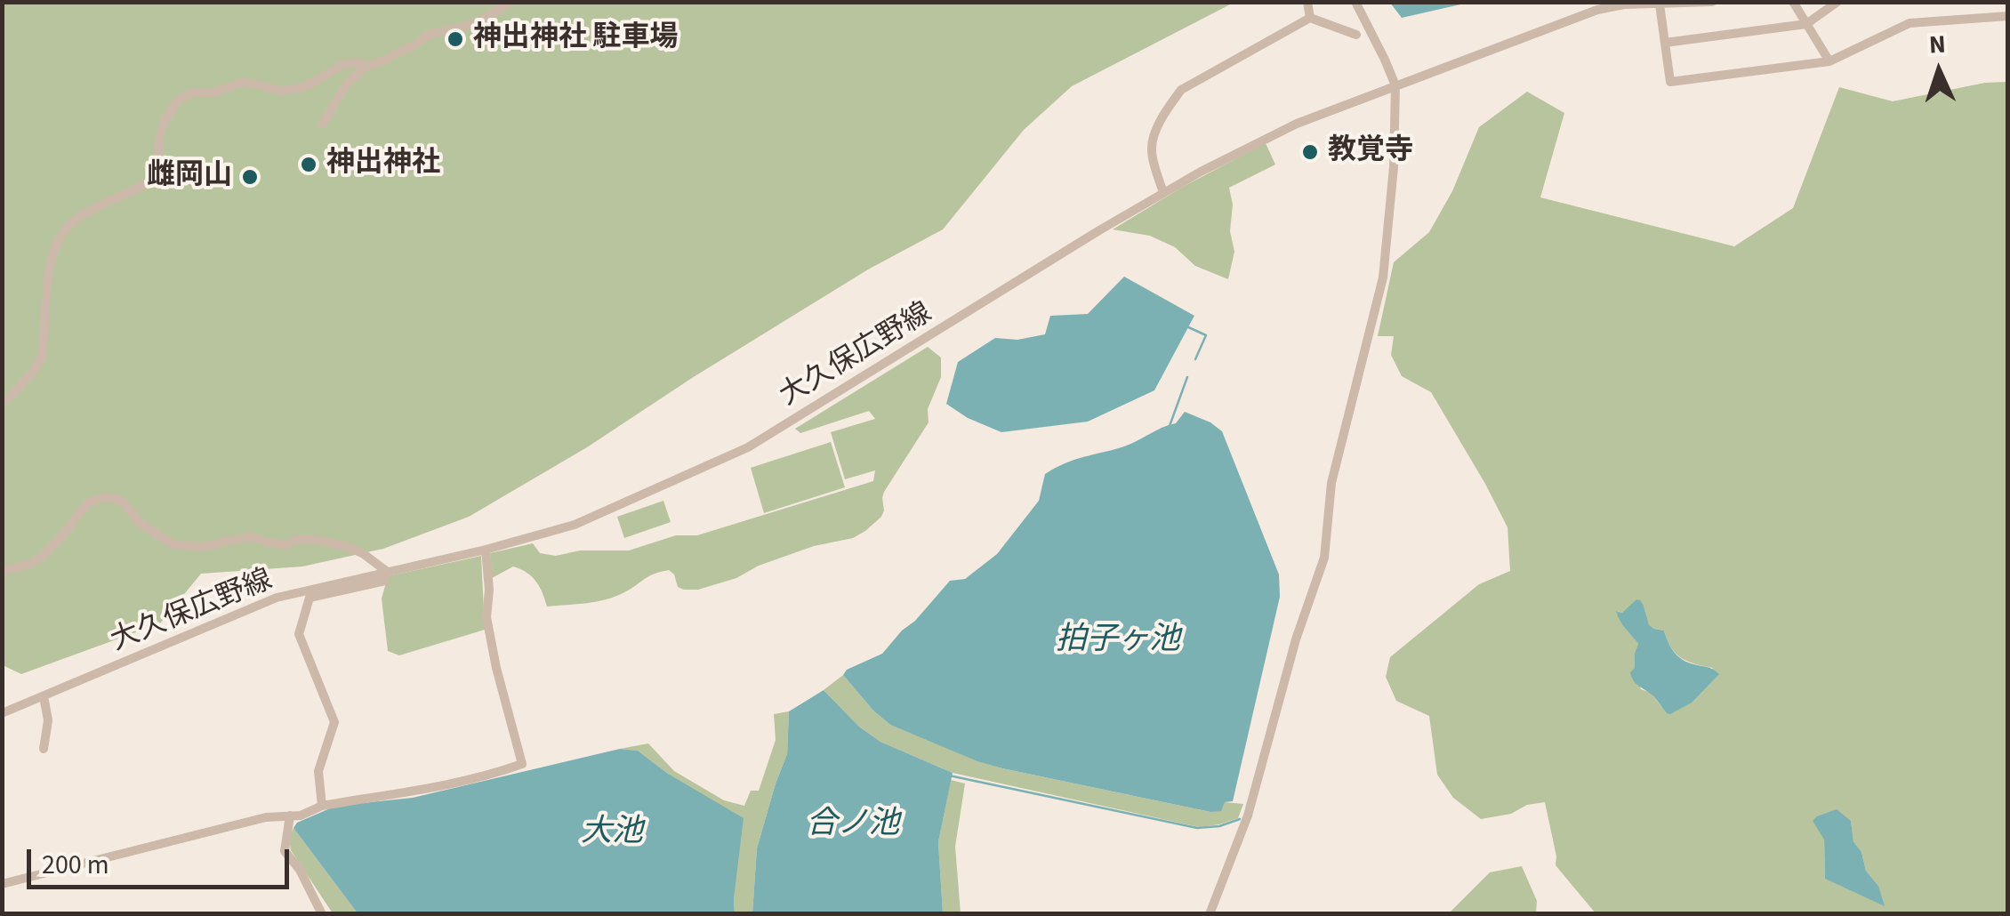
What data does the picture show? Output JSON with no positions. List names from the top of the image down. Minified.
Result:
{"streets":{"street":["大久保広野線"]},"water":["拍子ヶ池","合ノ池","大池"],"places":["神出神社 駐車場","教覚寺","神出神社","雌岡山"],"scale_bar":"200 m","north":"top"}
